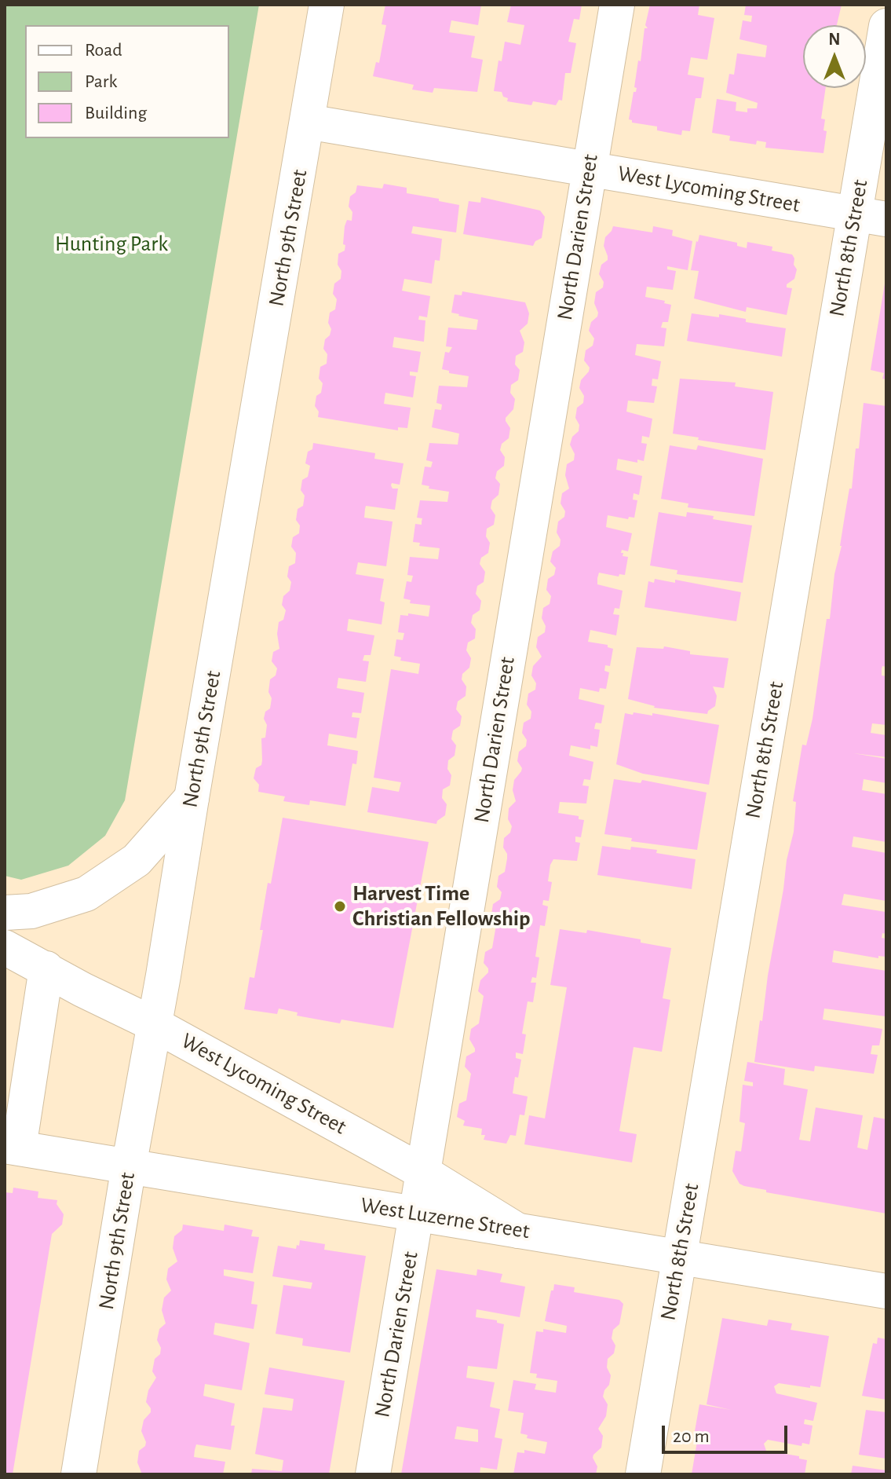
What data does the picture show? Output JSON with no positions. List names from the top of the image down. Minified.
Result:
{"streets":{"street":["West Lycoming Street","North Darien Street","North 9th Street","North 8th Street","West Luzerne Street"]},"crossings":[["West Lycoming Street","North Darien Street"],["West Lycoming Street","North 9th Street"],["West Lycoming Street","North 8th Street"],["West Lycoming Street","West Luzerne Street"],["North Darien Street","West Luzerne Street"],["North 9th Street","West Luzerne Street"],["North 8th Street","West Luzerne Street"]],"parks":["Hunting Park"],"places":["Harvest Time Christian Fellowship"],"legend":["Road","Park","Building"],"scale_bar":"20 m","north":"top"}
